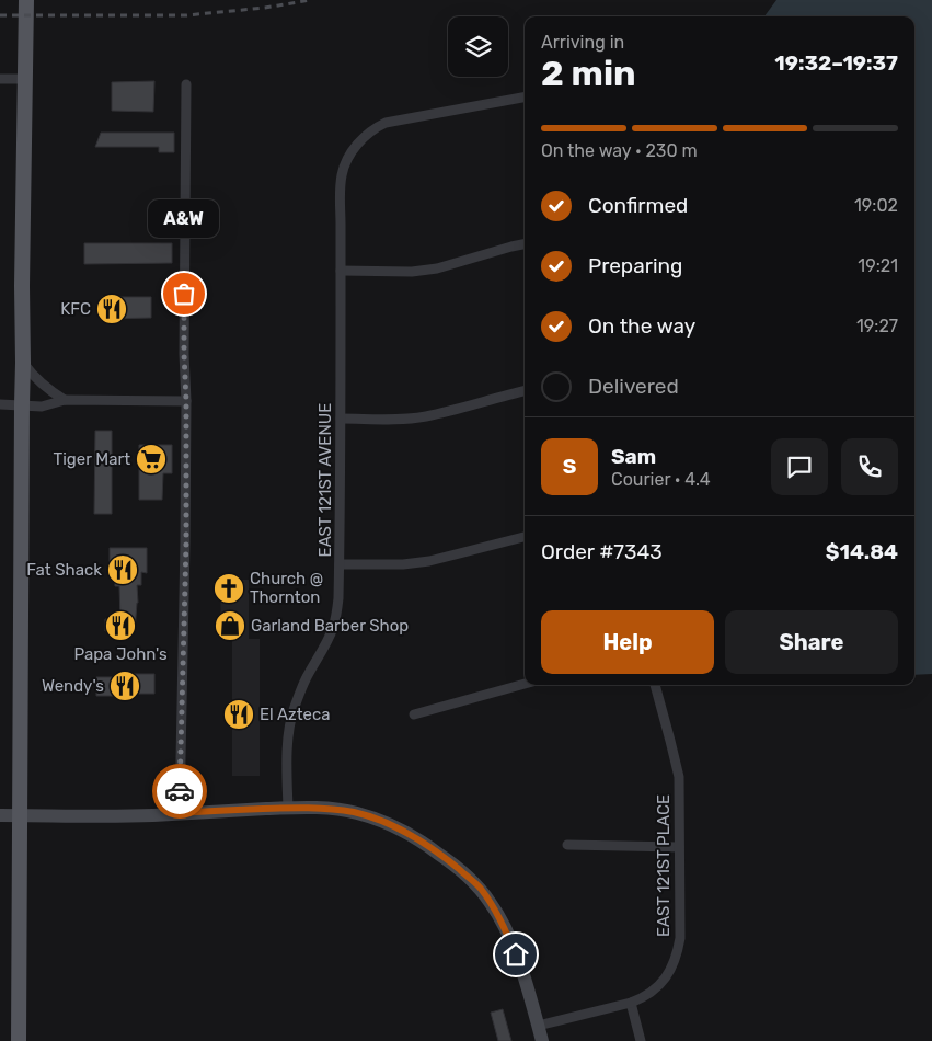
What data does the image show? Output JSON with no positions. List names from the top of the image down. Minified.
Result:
{"streets":{"street":["EAST 121ST AVENUE","EAST 121ST PLACE"]},"places":{"other":["A&W"],"restaurant":["KFC","Fat Shack","Papa John's","Wendy's","El Azteca"],"supermarket":["Tiger Mart"],"church":["Church @ Thornton"],"shop":["Garland Barber Shop"]},"page":{"heading":["2 min","Arriving in","19:32–19:37"],"panel":["Sam","Courier · 4.4","Order #7343","$14.84"],"bar":"On the way · 230 m","list":[["Confirmed","19:02"],["Preparing","19:21"],["On the way","19:27"],"Delivered"],"bubble":"A&W","round":"S","buttons":["Help","Share"]}}
